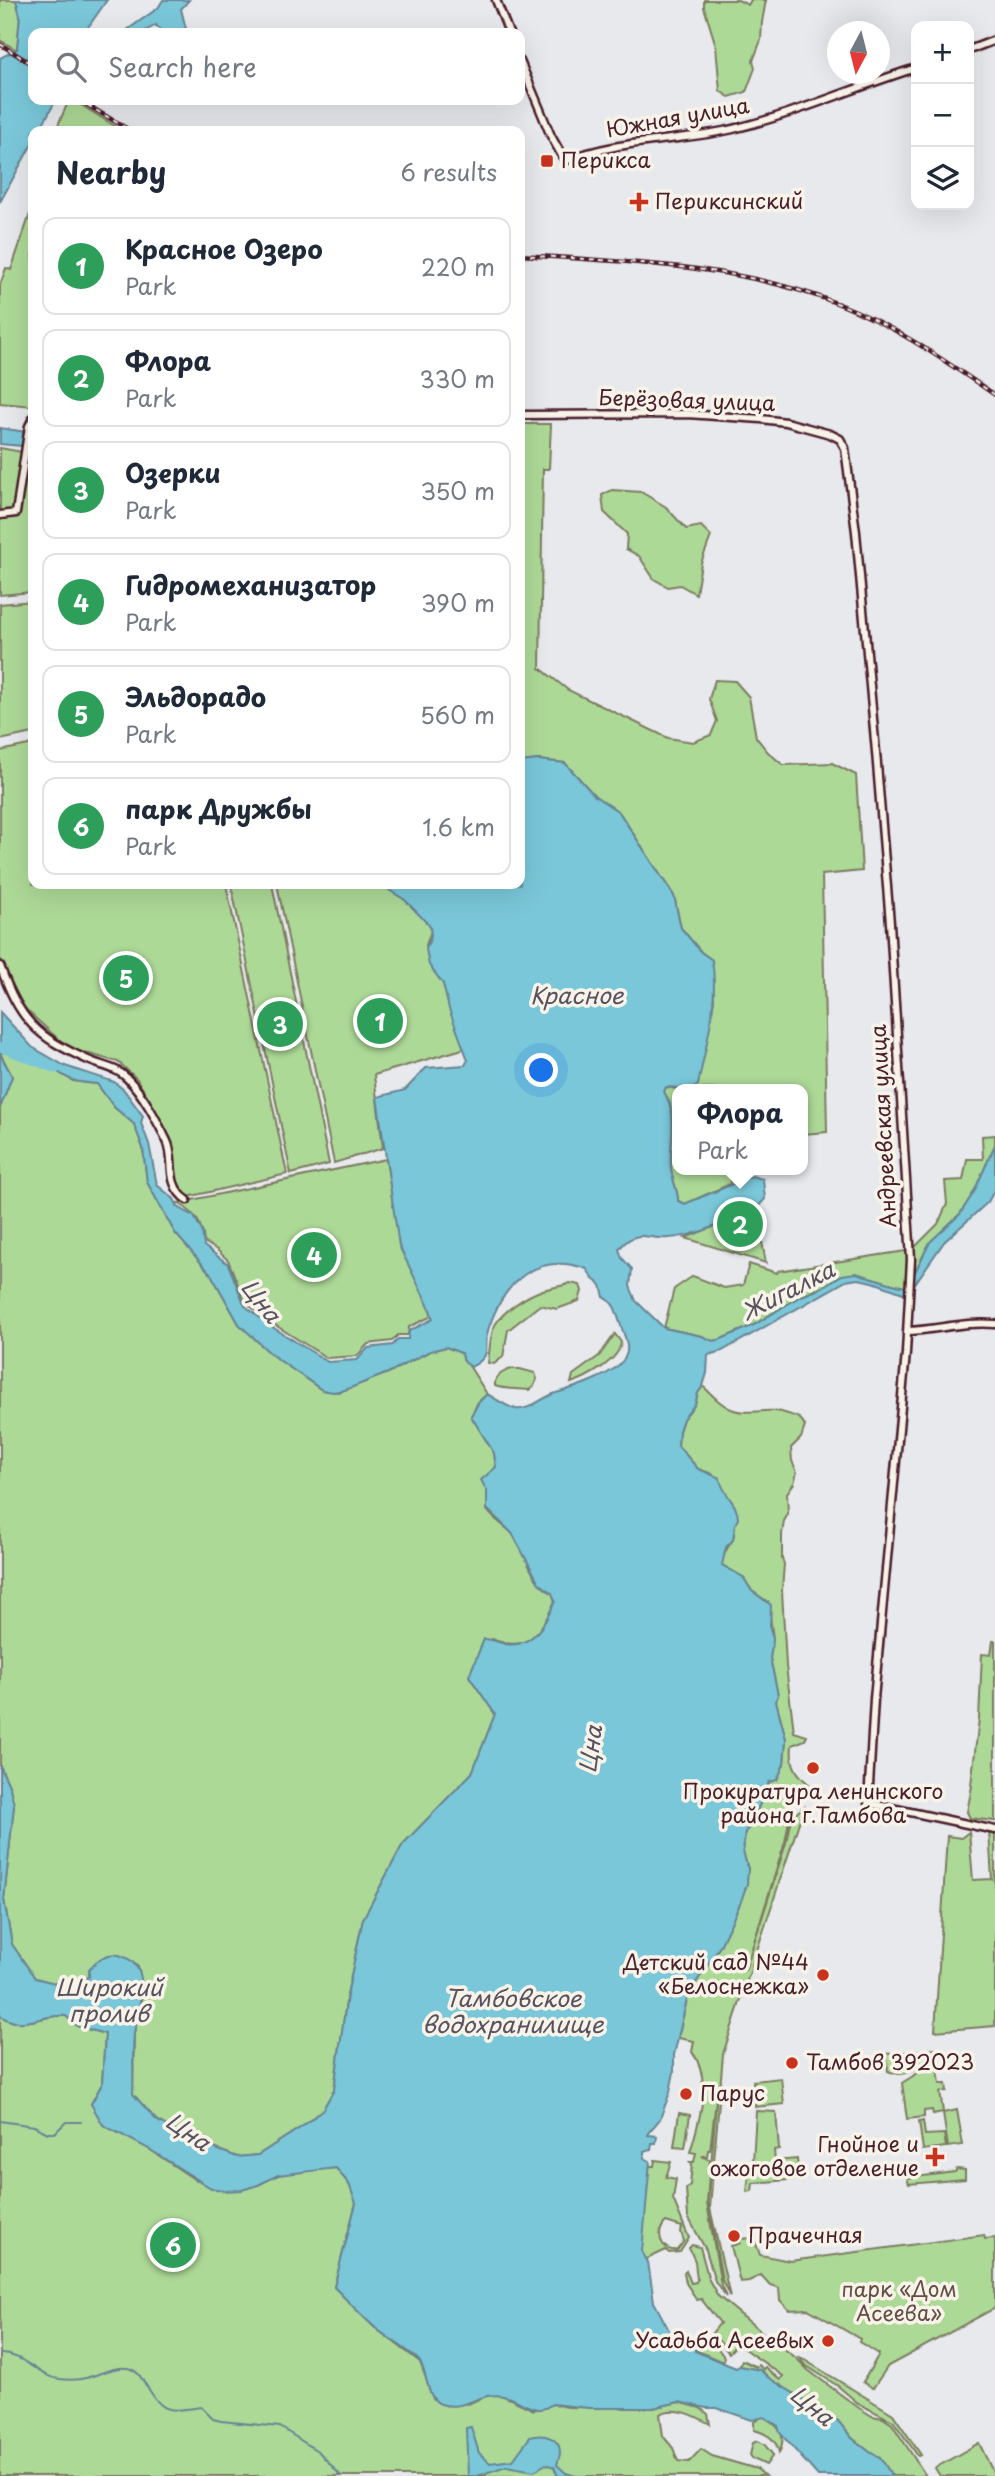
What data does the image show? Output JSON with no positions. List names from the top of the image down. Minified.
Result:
{"streets":{"street":["Южная улица","Берёзовая улица","Андреевская улица"]},"crossings":[["Берёзовая улица","Андреевская улица"]],"water":["Красное","Жигалка","Цна","Широкий пролив","Тамбовское водохранилище"],"parks":["парк «Дом Асеева»"],"places":{"transit":["Перикса"],"health":["Периксинский","Гнойное и ожоговое отделение"],"other":["Прокуратура ленинского района г.Тамбова","Детский сад №44 «Белоснежка»","Тамбов 392023","Парус","Прачечная","Усадьба Асеевых"]},"north":"bottom","page":{"map_buttons":["+","−"],"search":"Search here","heading":["Nearby","6 results"],"list":[{"mark":"1","name":"Красное Озеро","note":"Park","value":"220 m"},{"mark":"2","name":"Флора","note":"Park","value":"330 m"},{"mark":"3","name":"Озерки","note":"Park","value":"350 m"},{"mark":"4","name":"Гидромеханизатор","note":"Park","value":"390 m"},{"mark":"5","name":"Эльдорадо","note":"Park","value":"560 m"},{"mark":"6","name":"парк Дружбы","note":"Park","value":"1.6 km"}],"pins":["5","1","3","2","4","6"],"popup":["Флора","Park"]}}
